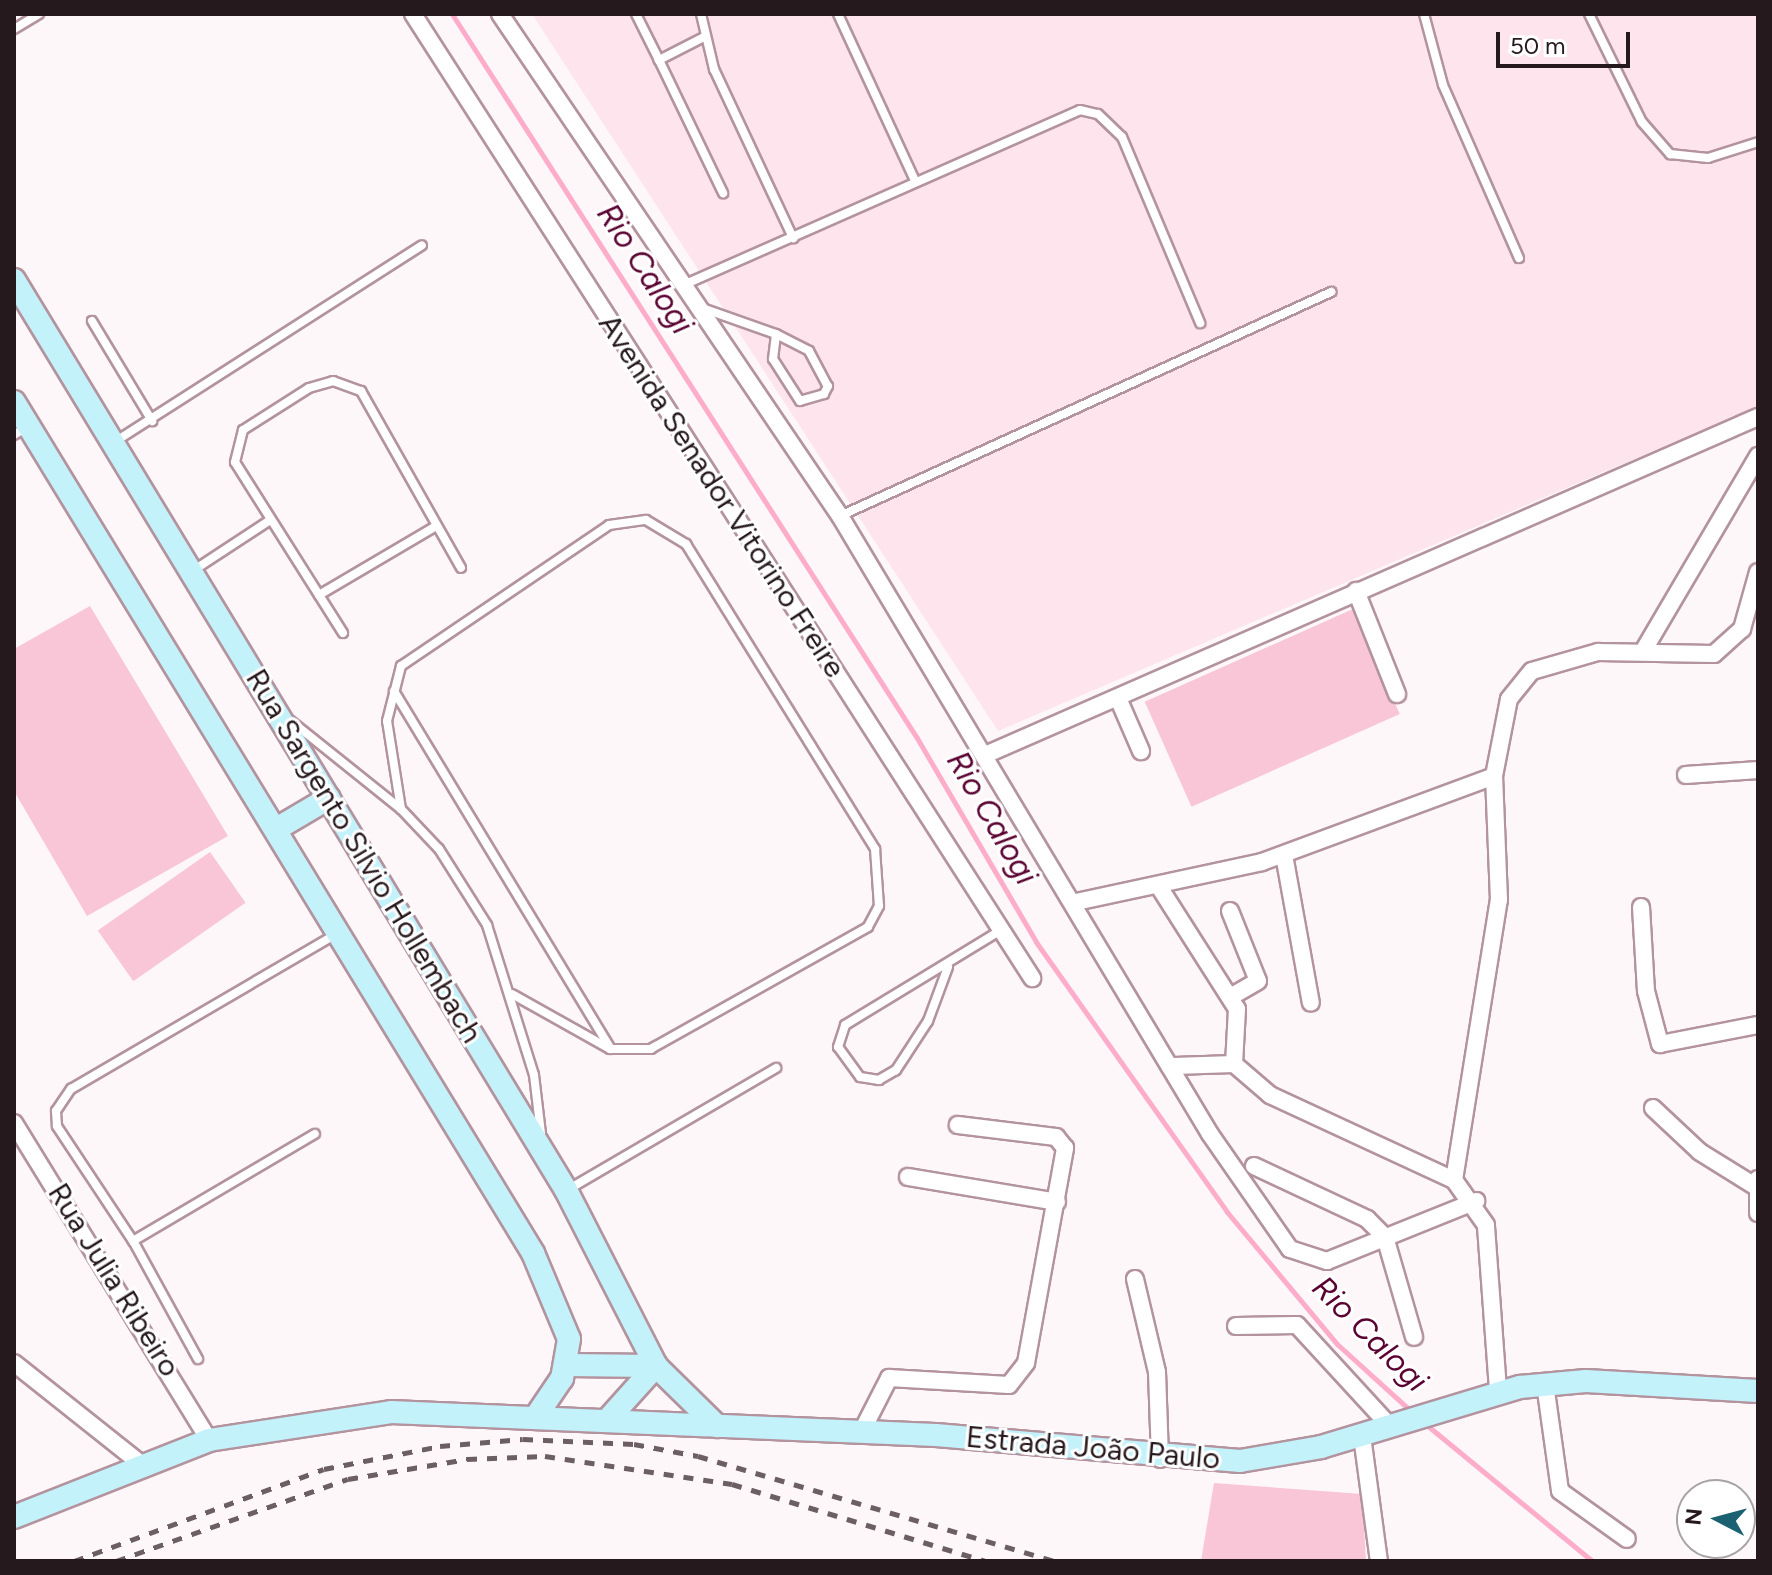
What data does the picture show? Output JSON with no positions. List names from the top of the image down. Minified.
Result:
{"streets":{"main road":["Rua Sargento Silvio Hollembach","Estrada João Paulo"],"street":["Avenida Senador Vitorino Freire","Rua Julia Ribeiro"]},"crossings":[["Rua Sargento Silvio Hollembach","Estrada João Paulo"],["Rua Julia Ribeiro","Estrada João Paulo"]],"water":["Rio Calogi"],"scale_bar":"50 m","north":"left"}
